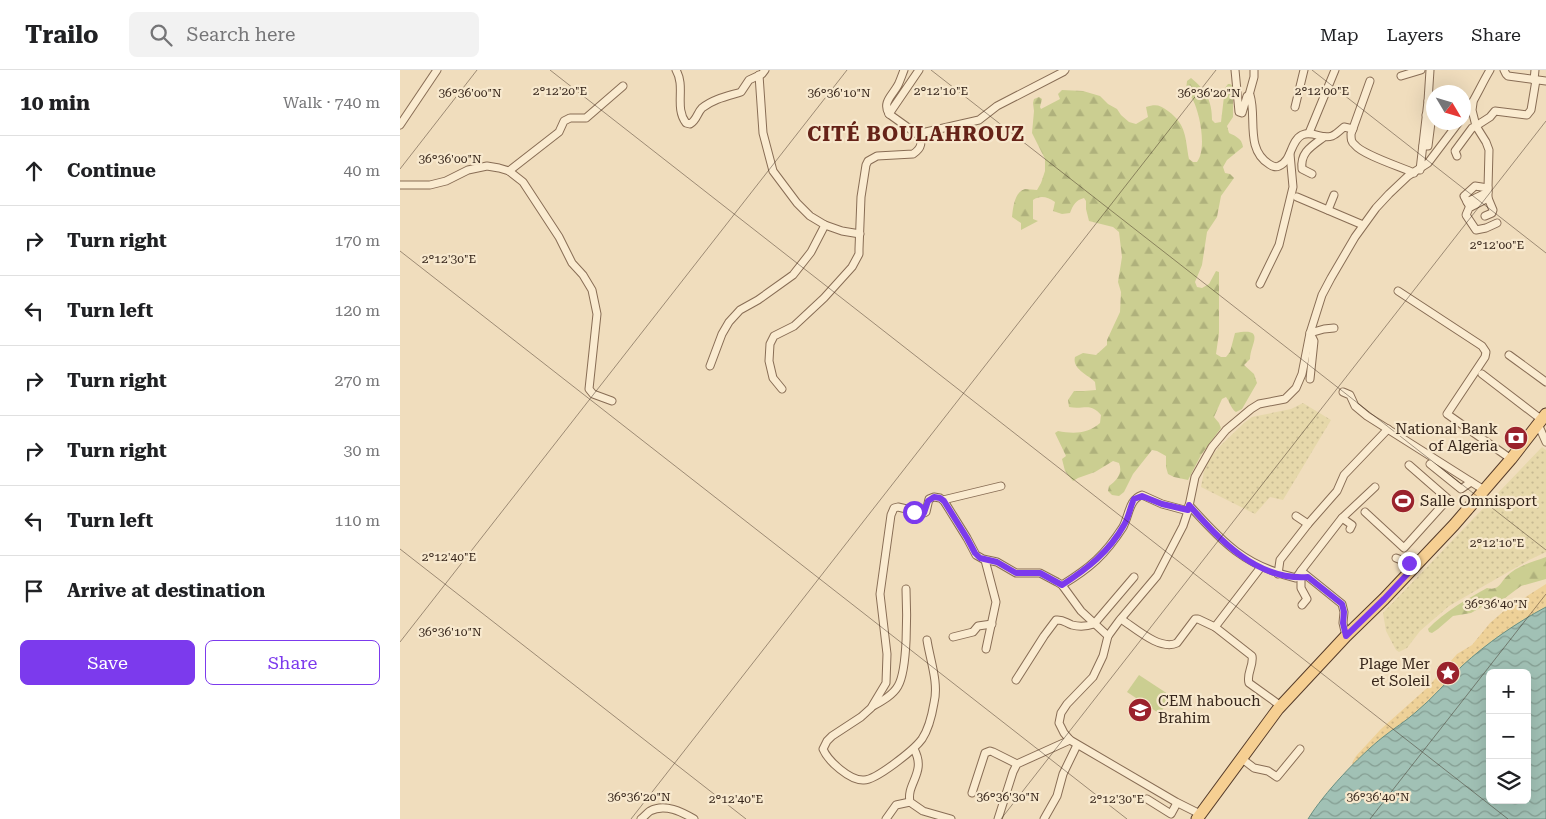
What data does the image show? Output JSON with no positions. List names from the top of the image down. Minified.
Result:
{"districts":["CITÉ BOULAHROUZ"],"places":{"bank":["National Bank of Algeria"],"sports":["Salle Omnisport"],"place":["Plage Mer et Soleil"],"school or university":["CEM habouch Brahim"]},"north":"bottom right","page":{"header":"Trailo","search":"Search here","nav":["Map","Layers","Share"],"heading":["10 min","Walk · 740 m"],"list":[["Continue","40 m"],["Turn right","170 m"],["Turn left","120 m"],["Turn right","270 m"],["Turn right","30 m"],["Turn left","110 m"],"Arrive at destination"],"buttons":["Save","Share"],"map_buttons":["+","−"]},"coordinates":["2°12'20\"E","2°12'10\"E","2°12'00\"E","36°36'00\"N","36°36'10\"N","36°36'20\"N","2°12'30\"E","2°12'40\"E","36°36'40\"N","36°36'30\"N"]}
